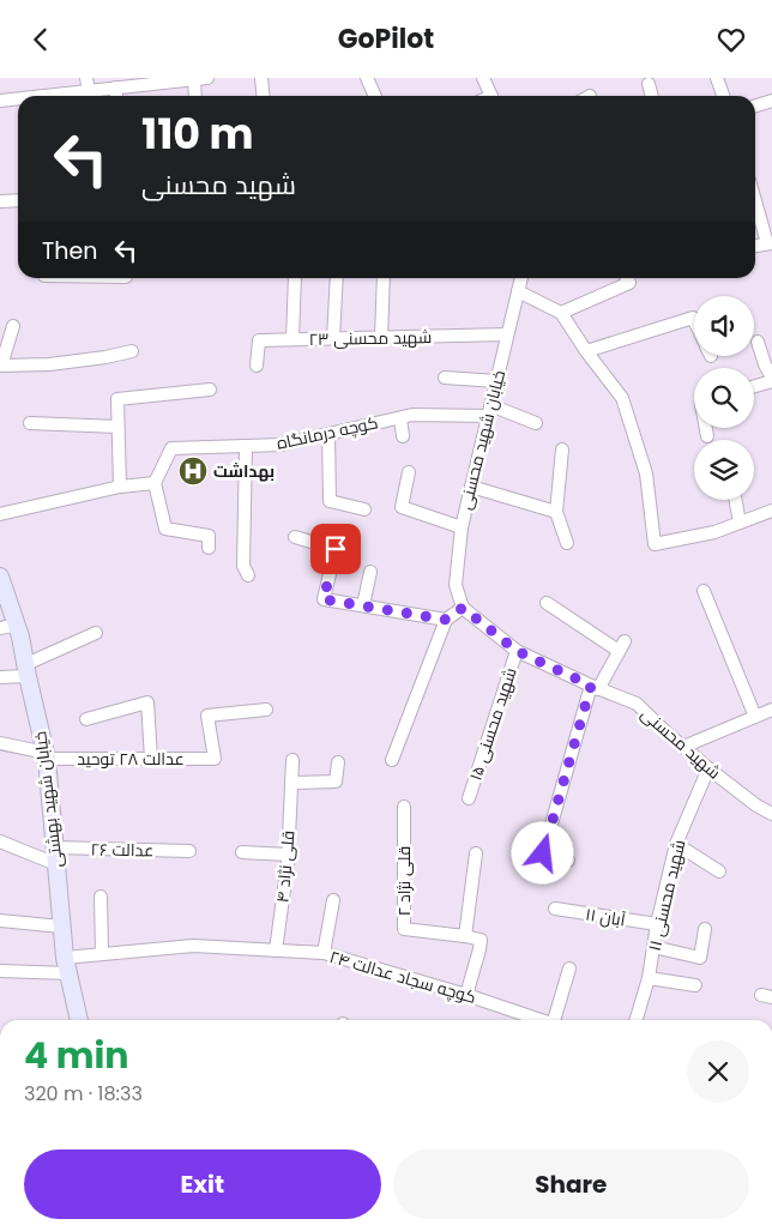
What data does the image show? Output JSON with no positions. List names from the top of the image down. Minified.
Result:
{"streets":{"main road":["خیابان شهید بهشتی"],"street":["شهید محسنی ۲۳","کوچه درمانگاه","خیابان شهید محسنی","شهید محسنی ۱۵","شهید محسنی","عدالت ۲۸ توحید","عدالت ۲۶","قلی نژاد ۴","قلی نژاد ۲","شهید محسنی ۱۱","آبان ۱۱","کوچه سجاد عدالت ۲۴"]},"crossings":[["شهید محسنی ۲۳","خیابان شهید محسنی"],["کوچه درمانگاه","خیابان شهید محسنی"],["خیابان شهید محسنی","شهید محسنی"],["شهید محسنی ۱۵","شهید محسنی"],["شهید محسنی","شهید محسنی ۱۱"],["عدالت ۲۸ توحید","خیابان شهید بهشتی"],["خیابان شهید بهشتی","عدالت ۲۶"],["خیابان شهید بهشتی","کوچه سجاد عدالت ۲۴"],["قلی نژاد ۴","کوچه سجاد عدالت ۲۴"],["شهید محسنی ۱۱","آبان ۱۱"]],"places":{"hospital":["بهداشت"]},"page":{"header":"GoPilot","turn":["110 m","شهید محسنی"],"then":"Then","heading":["4 min","320 m · 18:33"],"buttons":["Exit","Share"]}}
